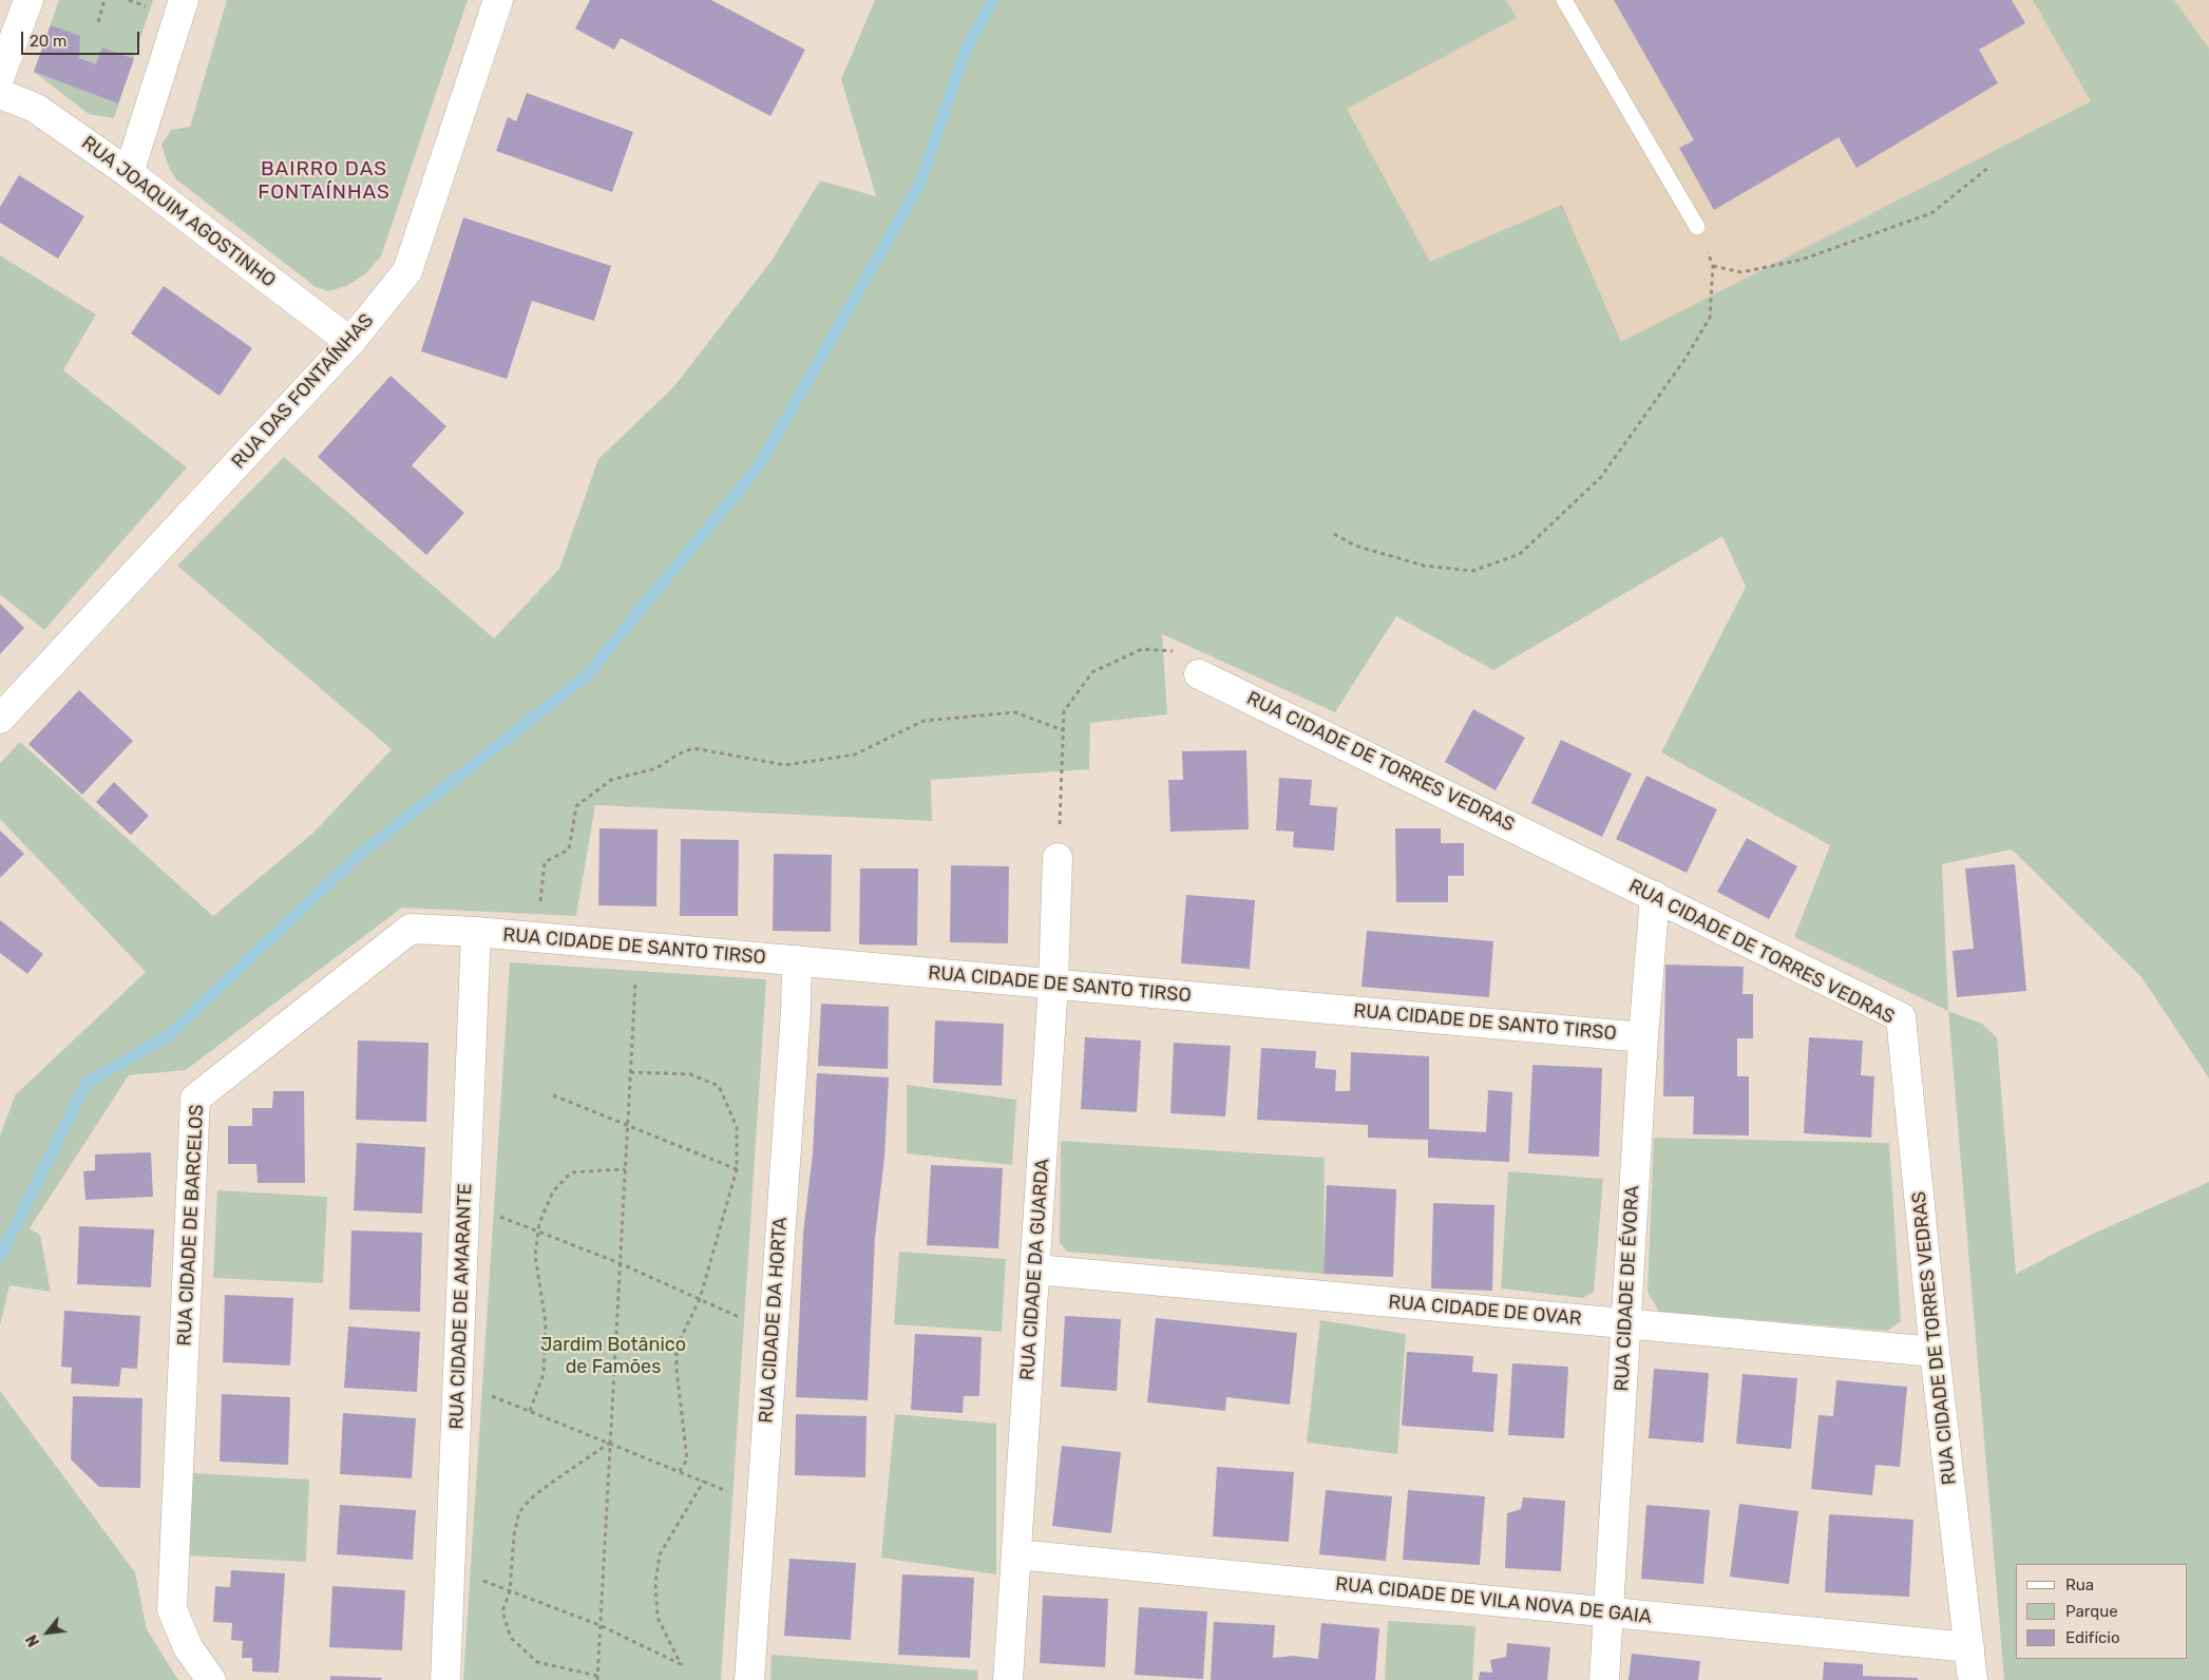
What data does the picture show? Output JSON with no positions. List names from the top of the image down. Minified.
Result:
{"streets":{"street":["RUA JOAQUIM AGOSTINHO","RUA DAS FONTAÍNHAS","RUA CIDADE DE TORRES VEDRAS","RUA CIDADE DE SANTO TIRSO","RUA CIDADE DE BARCELOS","RUA CIDADE DA GUARDA","RUA CIDADE DE ÉVORA","RUA CIDADE DE AMARANTE","RUA CIDADE DE OVAR","RUA CIDADE DA HORTA","RUA CIDADE DE VILA NOVA DE GAIA"]},"crossings":[["RUA JOAQUIM AGOSTINHO","RUA DAS FONTAÍNHAS"],["RUA CIDADE DE TORRES VEDRAS","RUA CIDADE DE ÉVORA"],["RUA CIDADE DE TORRES VEDRAS","RUA CIDADE DE OVAR"],["RUA CIDADE DE TORRES VEDRAS","RUA CIDADE DE VILA NOVA DE GAIA"],["RUA CIDADE DE SANTO TIRSO","RUA CIDADE DE BARCELOS"],["RUA CIDADE DE SANTO TIRSO","RUA CIDADE DA GUARDA"],["RUA CIDADE DE SANTO TIRSO","RUA CIDADE DE ÉVORA"],["RUA CIDADE DE SANTO TIRSO","RUA CIDADE DE AMARANTE"],["RUA CIDADE DE SANTO TIRSO","RUA CIDADE DA HORTA"],["RUA CIDADE DE BARCELOS","RUA CIDADE DE AMARANTE"],["RUA CIDADE DA GUARDA","RUA CIDADE DE OVAR"],["RUA CIDADE DA GUARDA","RUA CIDADE DE VILA NOVA DE GAIA"],["RUA CIDADE DE ÉVORA","RUA CIDADE DE OVAR"],["RUA CIDADE DE ÉVORA","RUA CIDADE DE VILA NOVA DE GAIA"]],"districts":["BAIRRO DAS FONTAÍNHAS"],"parks":["Jardim Botânico de Famões"],"legend":["Rua","Parque","Edifício"],"scale_bar":"20 m","north":"bottom left"}
